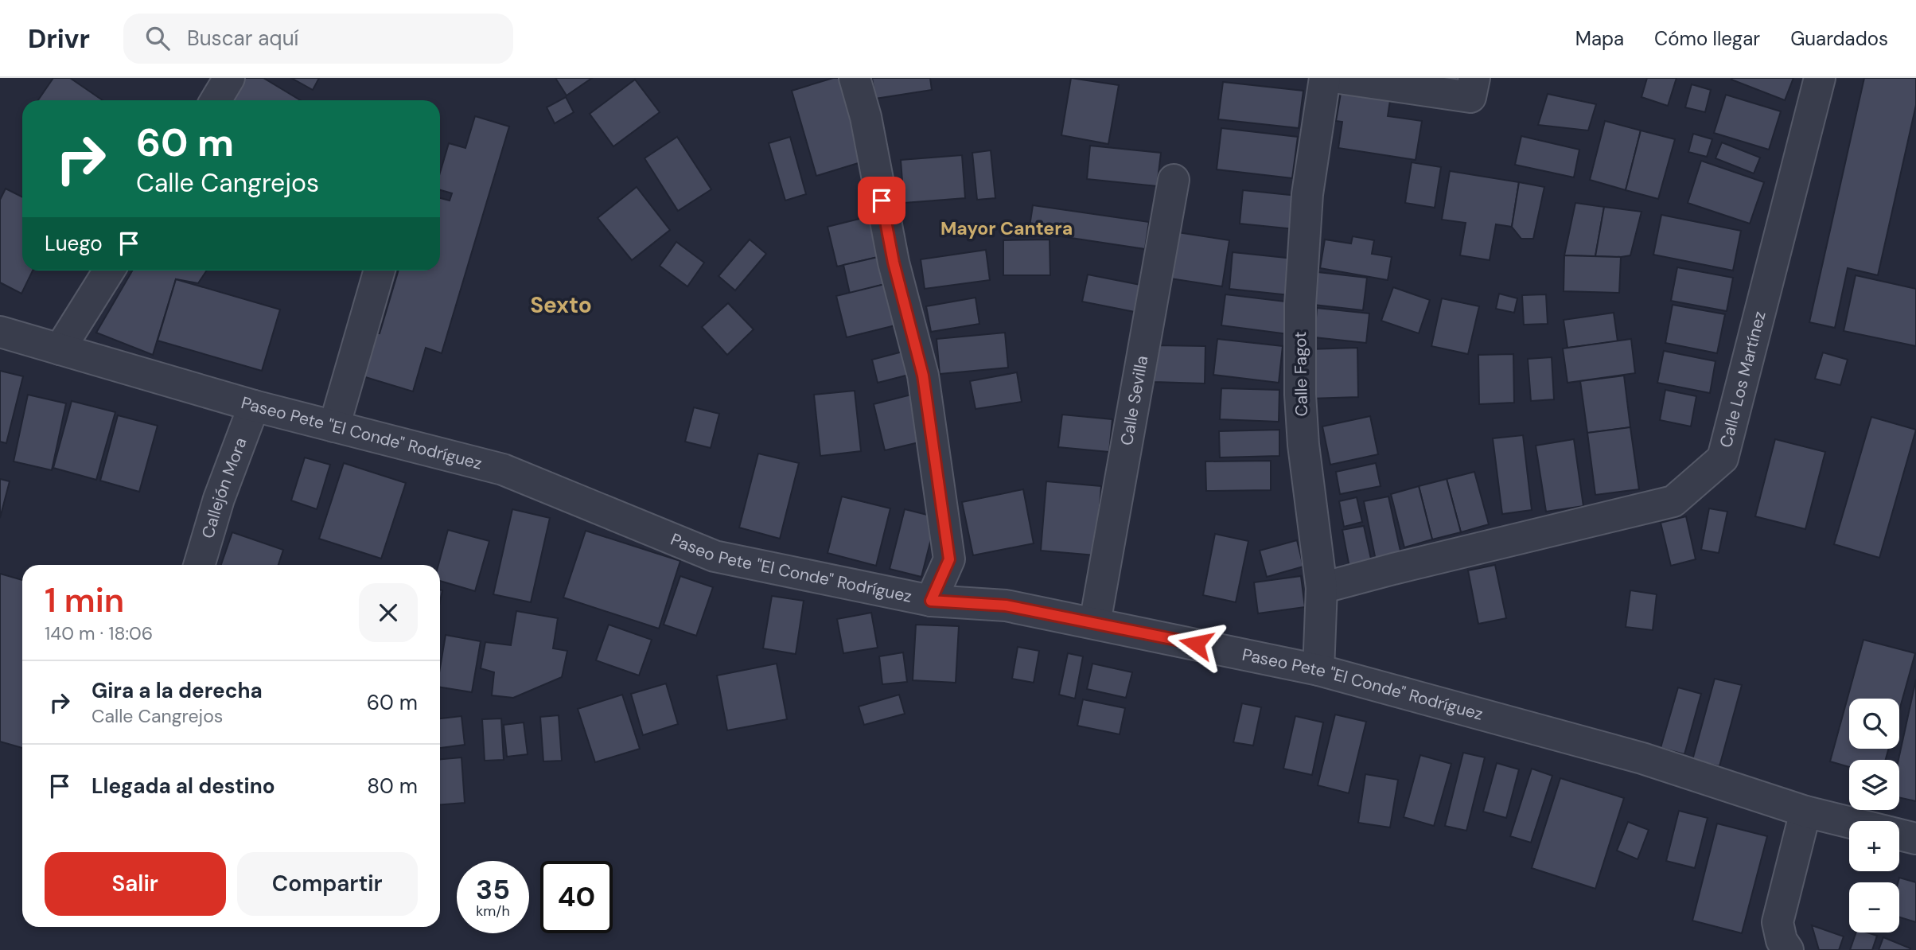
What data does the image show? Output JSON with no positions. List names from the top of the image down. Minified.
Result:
{"streets":{"street":["Calle Fagot","Calle Los Martínez","Calle Sevilla","Paseo Pete \"El Conde\" Rodríguez","Callejón Mora"]},"crossings":[["Calle Fagot","Calle Los Martínez"],["Calle Fagot","Paseo Pete \"El Conde\" Rodríguez"],["Calle Sevilla","Paseo Pete \"El Conde\" Rodríguez"],["Paseo Pete \"El Conde\" Rodríguez","Callejón Mora"]],"districts":["Mayor Cantera","Sexto"],"page":{"header":"Drivr","search":"Buscar aquí","nav":["Mapa","Cómo llegar","Guardados"],"turn":["60 m","Calle Cangrejos"],"then":"Luego","heading":["1 min","140 m · 18:06"],"list":[{"name":"Gira a la derecha","note":"Calle Cangrejos","value":"60 m"},{"name":"Llegada al destino","value":"80 m"}],"map_buttons":["+","−"],"buttons":["Salir","Compartir"],"speed":"35 km/h","limit":"40"}}
